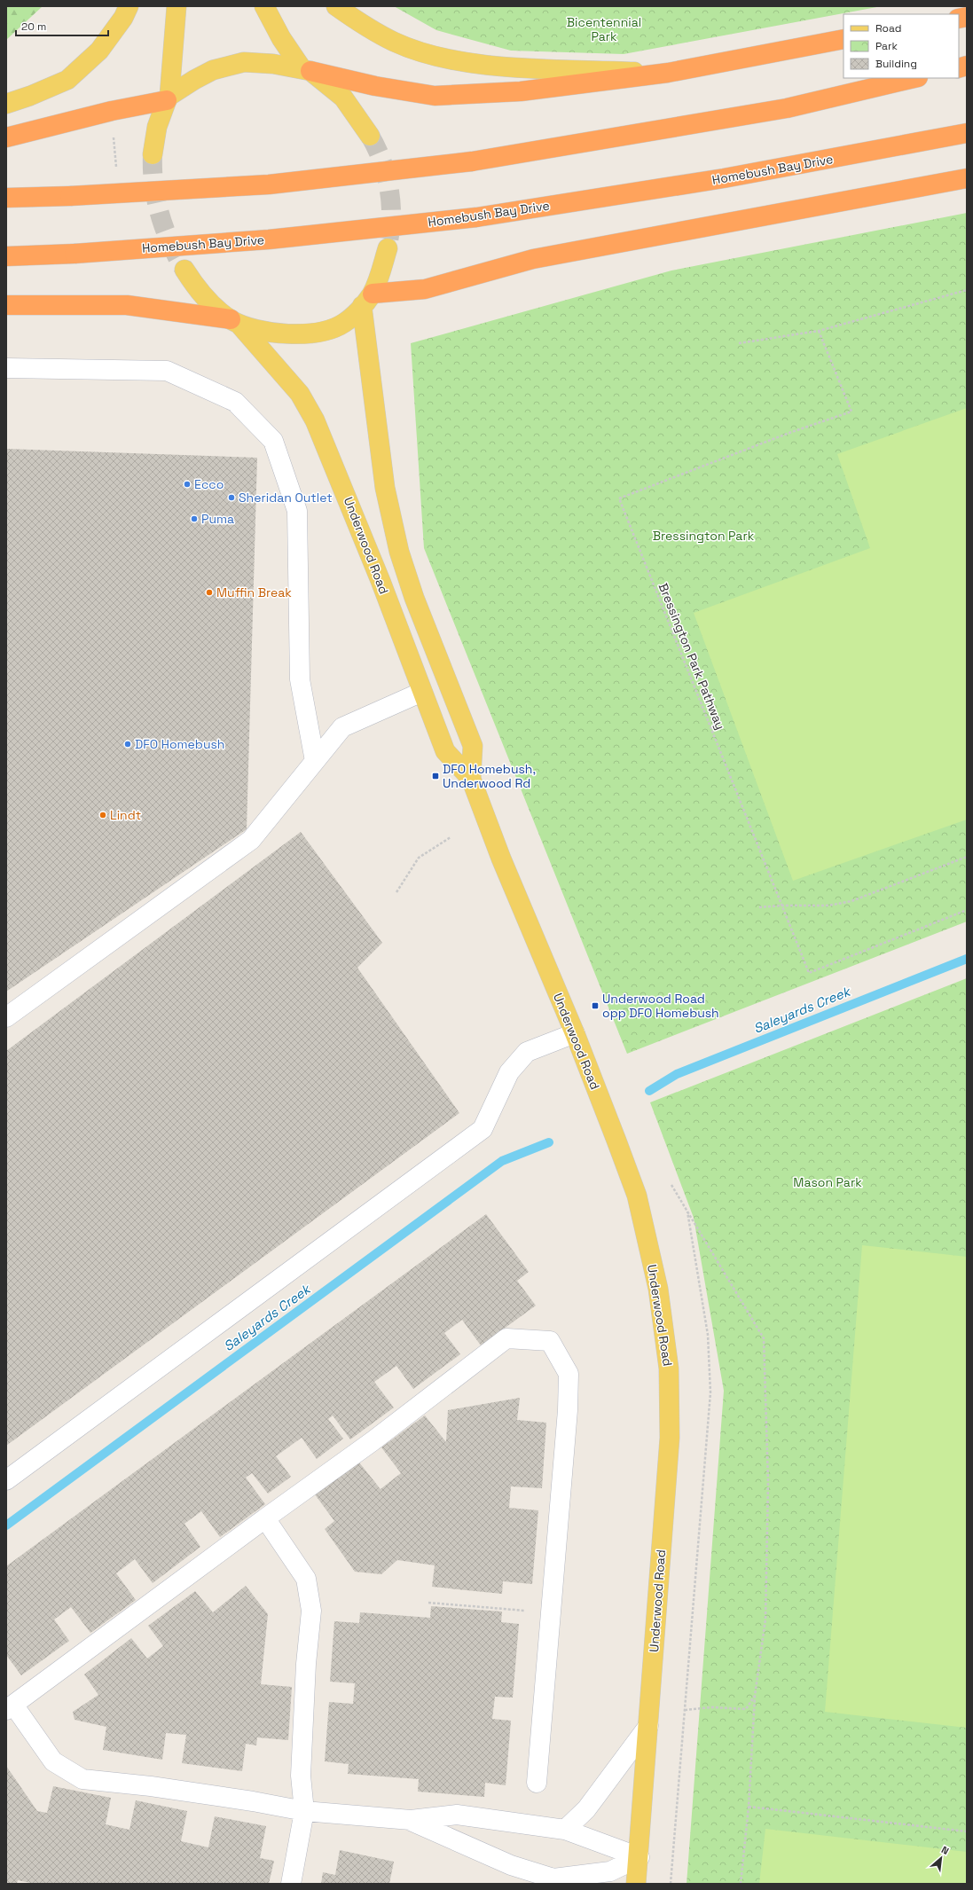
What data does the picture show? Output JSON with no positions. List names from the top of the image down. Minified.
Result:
{"streets":{"highway":["Homebush Bay Drive"],"main road":["Underwood Road"],"path":["Bressington Park Pathway"]},"water":["Saleyards Creek"],"parks":["Bicentennial Park","Bressington Park","Mason Park"],"places":{"other":["Ecco","Sheridan Outlet","Puma","Muffin Break","DFO Homebush","Lindt"],"transit":["DFO Homebush, Underwood Rd","Underwood Road opp DFO Homebush"]},"legend":["Road","Park","Building"],"scale_bar":"20 m","north":"top right"}
